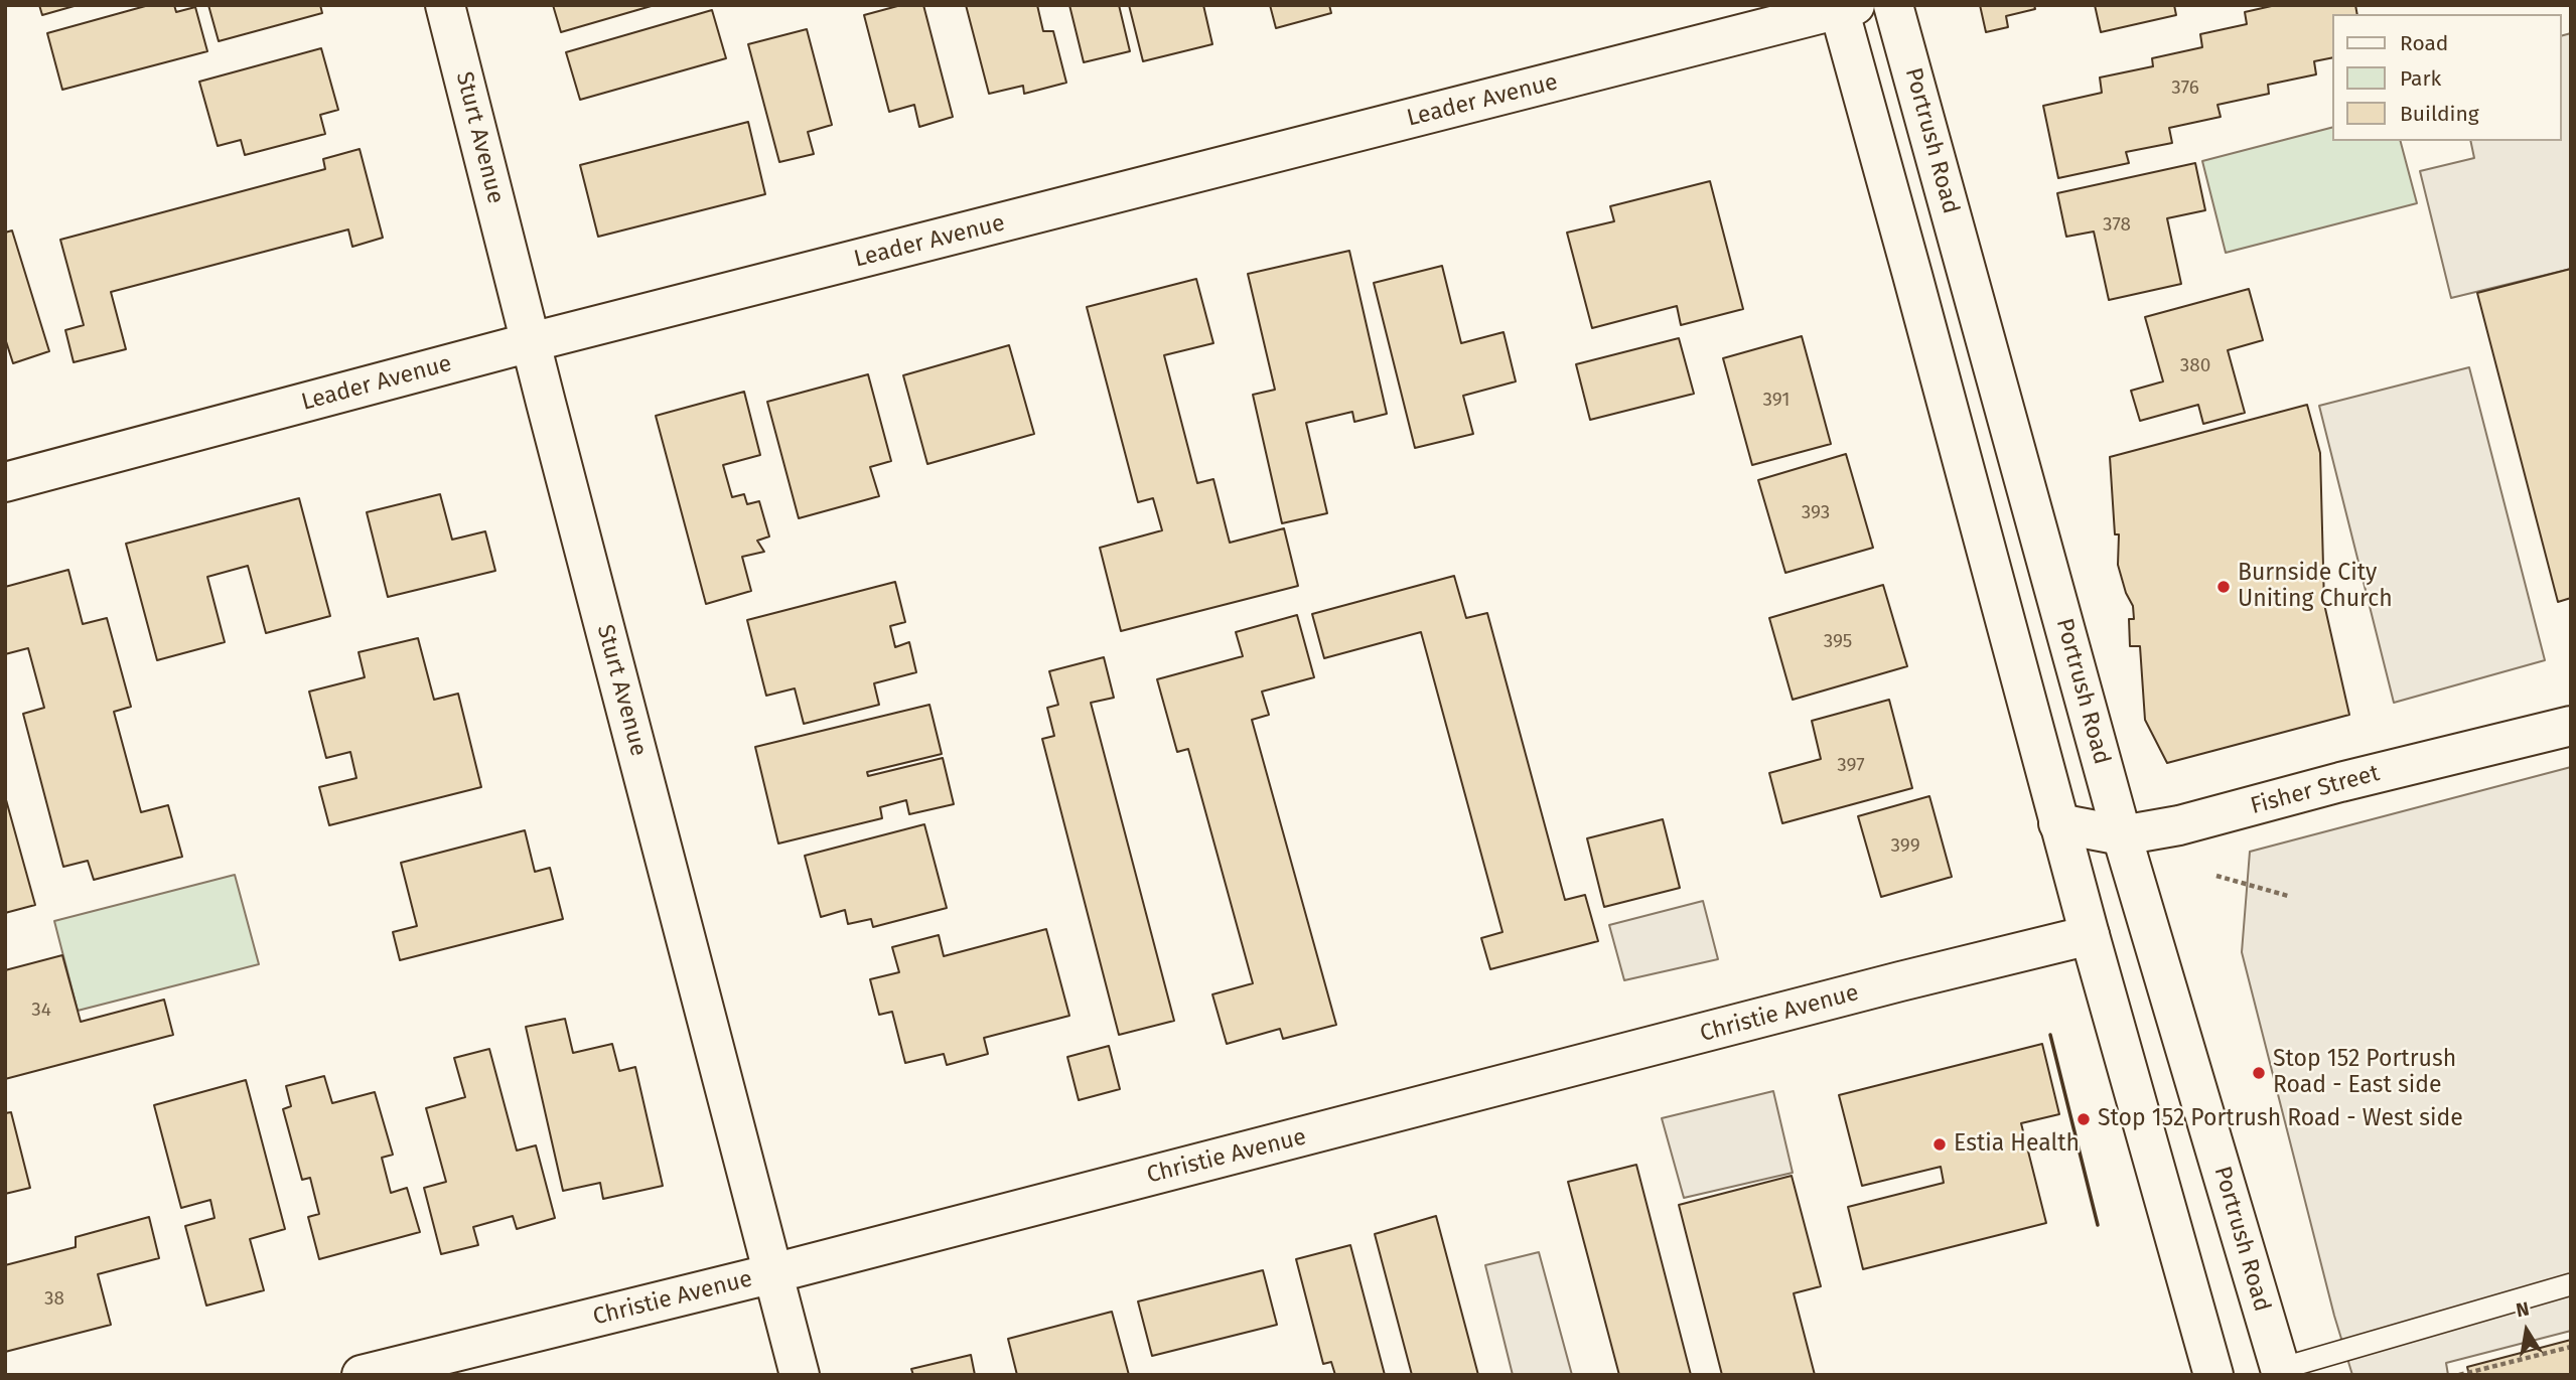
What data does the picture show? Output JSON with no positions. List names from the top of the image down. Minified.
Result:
{"streets":{"main road":["Leader Avenue","Sturt Avenue","Portrush Road","Fisher Street","Christie Avenue"]},"crossings":[["Leader Avenue","Sturt Avenue"],["Sturt Avenue","Christie Avenue"],["Portrush Road","Fisher Street"]],"places":["Burnside City Uniting Church","Stop 152 Portrush Road - East side","Stop 152 Portrush Road - West side","Estia Health"],"house_numbers":["376","378","380","391","393","395","397","399","34","38"],"legend":["Road","Park","Building"],"north":"top"}
